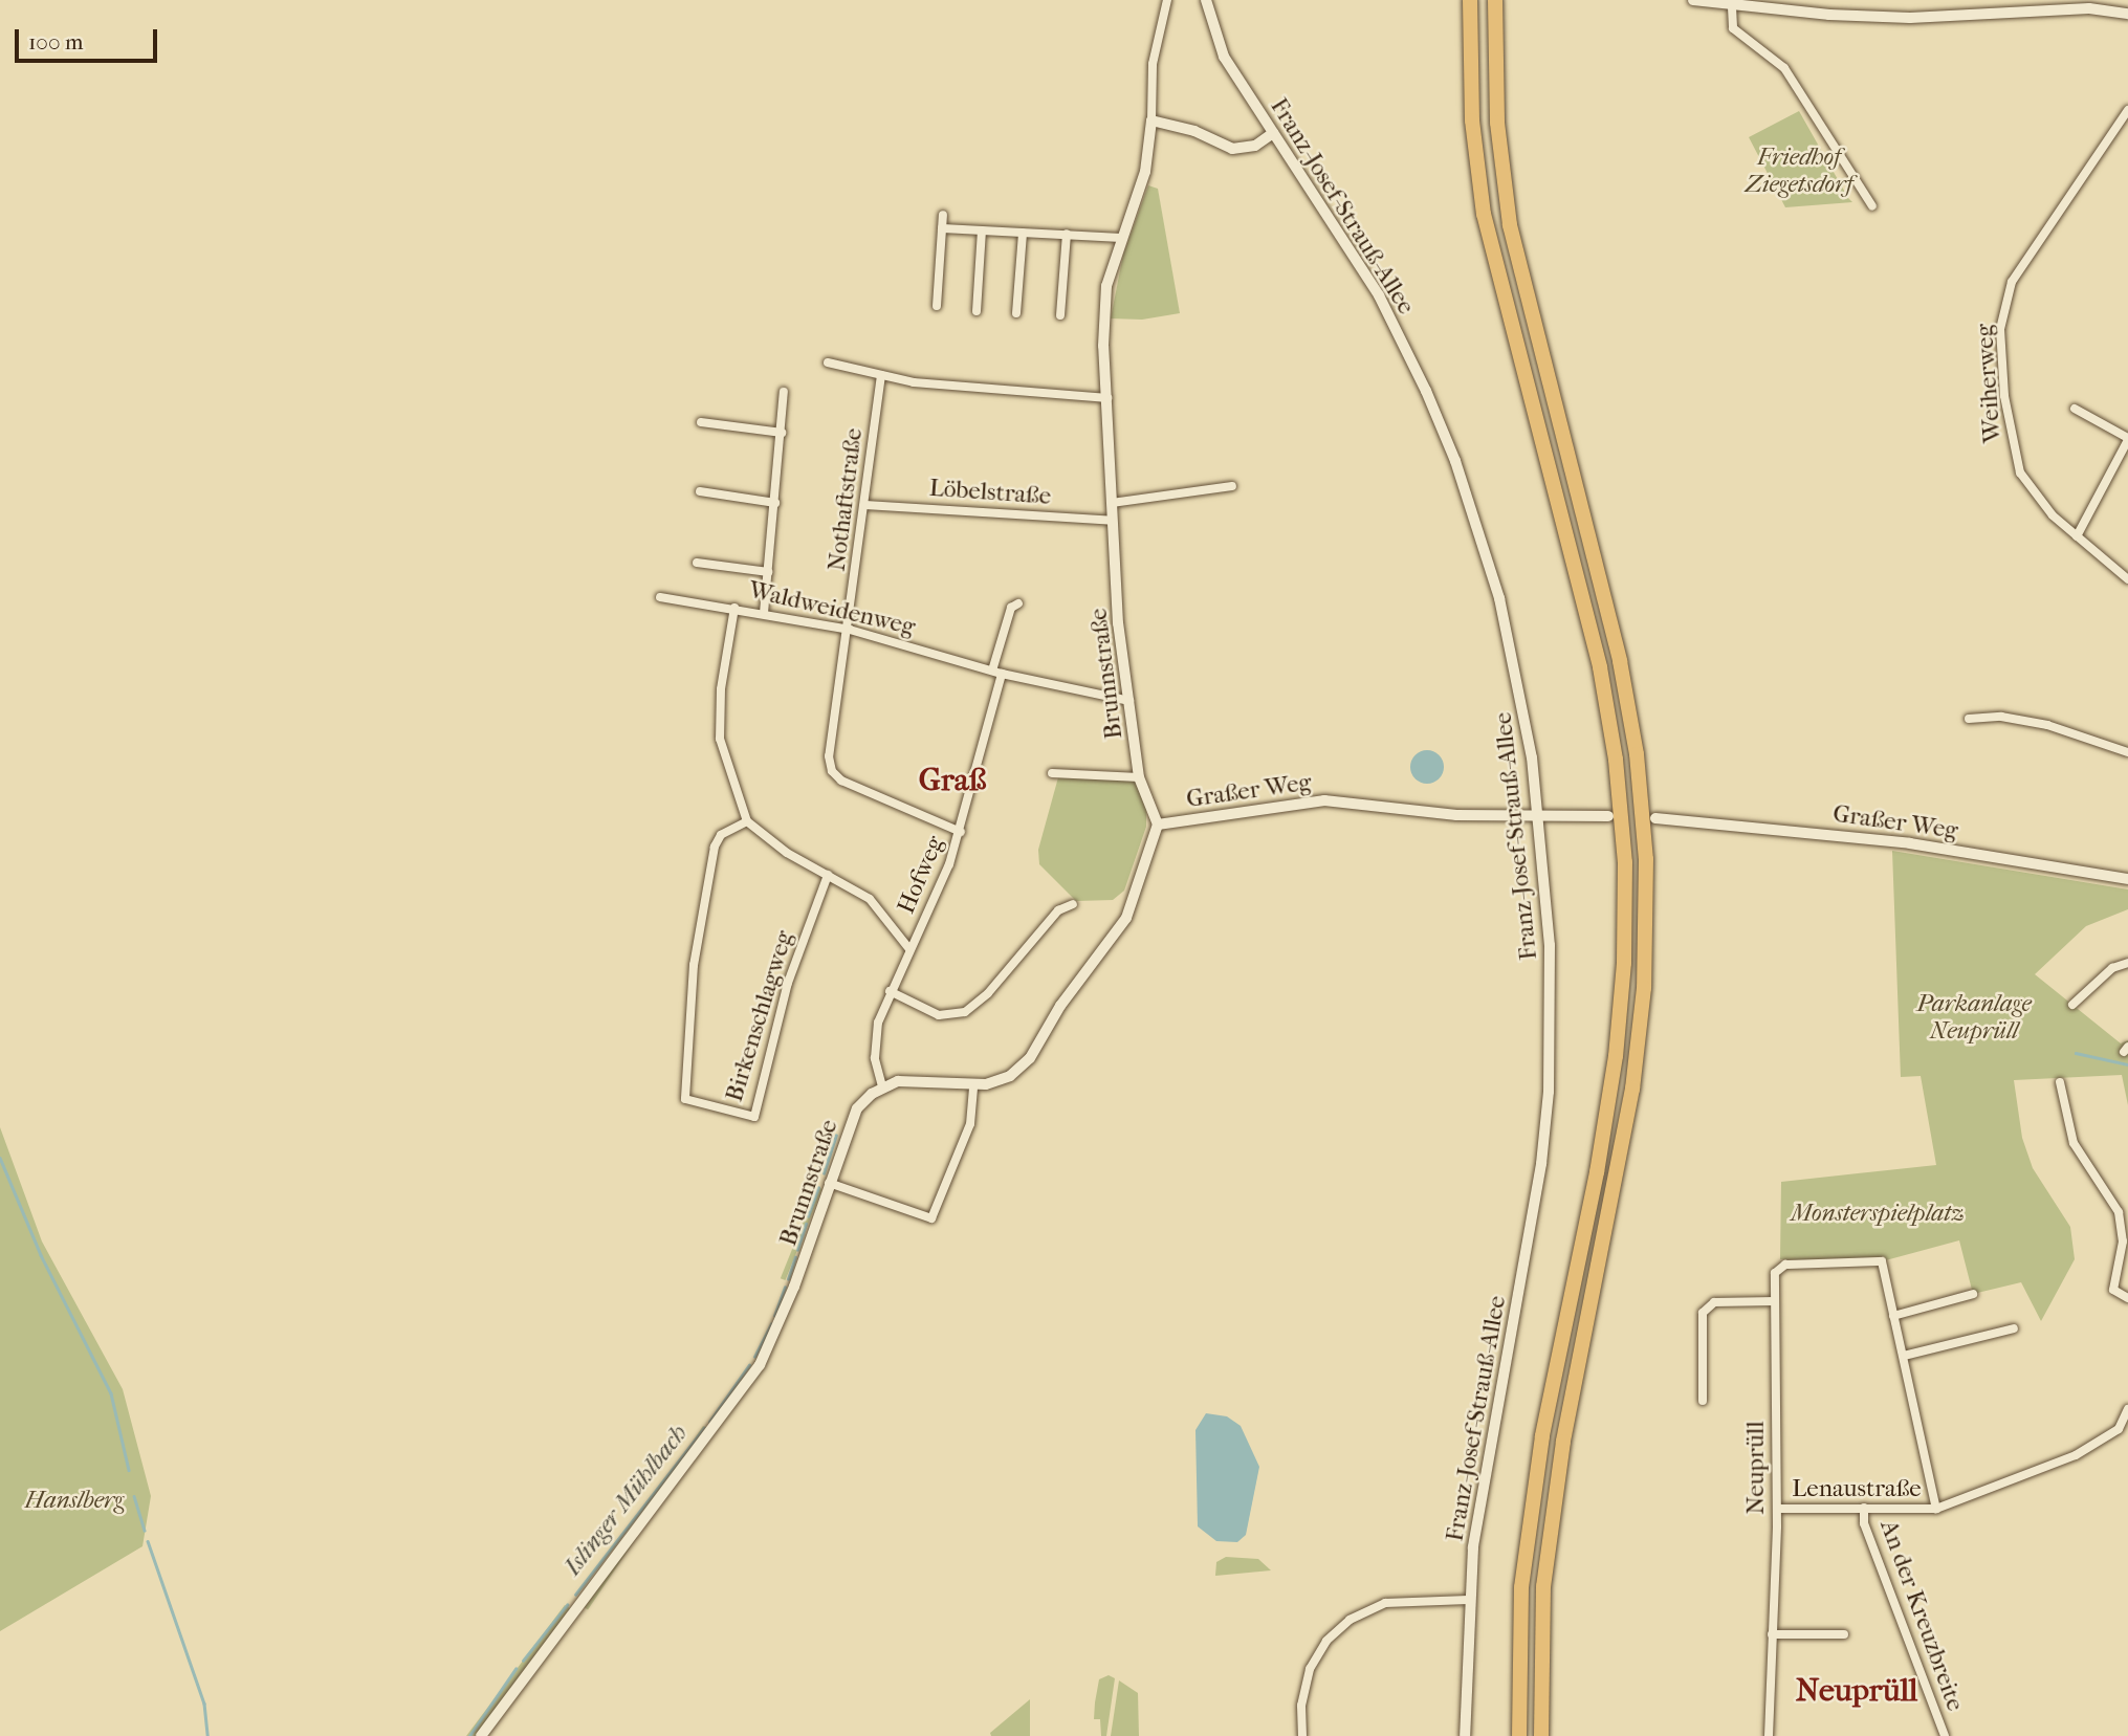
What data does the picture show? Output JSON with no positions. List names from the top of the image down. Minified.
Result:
{"streets":{"street":["Franz-Josef-Strauß-Allee","Weiherweg","Löbelstraße","Nothaftstraße","Waldweidenweg","Brunnstraße","Graßer Weg","Hofweg","Birkenschlagweg","Neuprüll","Lenaustraße","An der Kreuzbreite"]},"crossings":[["Franz-Josef-Strauß-Allee","Graßer Weg"],["Löbelstraße","Nothaftstraße"],["Löbelstraße","Brunnstraße"],["Nothaftstraße","Waldweidenweg"],["Nothaftstraße","Hofweg"],["Waldweidenweg","Brunnstraße"],["Waldweidenweg","Hofweg"],["Brunnstraße","Graßer Weg"],["Brunnstraße","Hofweg"],["Neuprüll","Lenaustraße"],["Lenaustraße","An der Kreuzbreite"]],"districts":["Graß","Neuprüll"],"water":["Islinger Mühlbach"],"parks":["Friedhof Ziegetsdorf","Parkanlage Neuprüll","Monsterspielplatz","Hanslberg"],"scale_bar":"100 m"}
